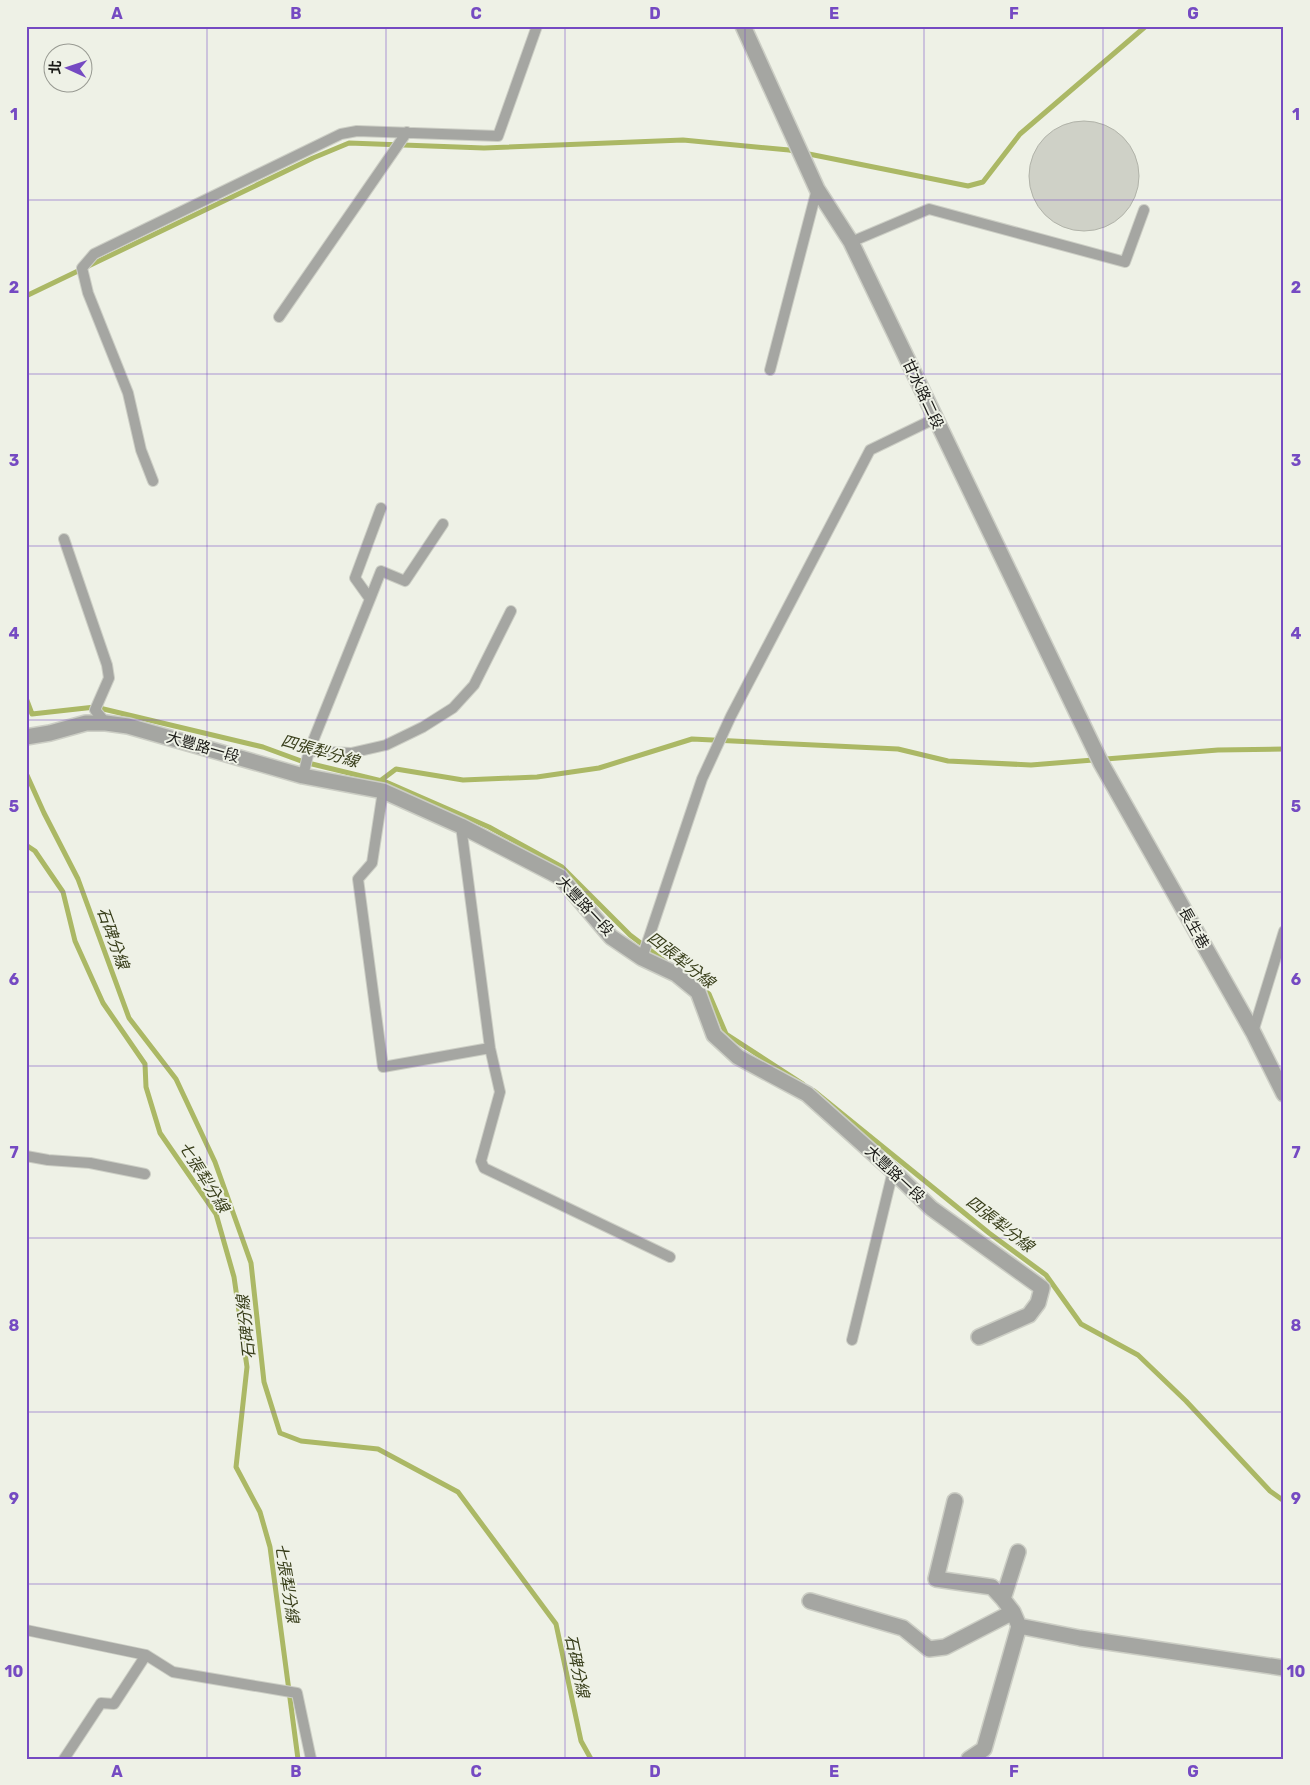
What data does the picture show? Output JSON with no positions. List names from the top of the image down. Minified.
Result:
{"streets":{"street":["甘水路二段","大豐路一段","長生巷"]},"crossings":[["甘水路二段","長生巷"]],"water":["四張犁分線","石碑分線","七張犁分線"],"north":"left","grid":{"columns":["A","B","C","D","E","F","G"],"rows":["1","2","3","4","5","6","7","8","9","10"]}}
